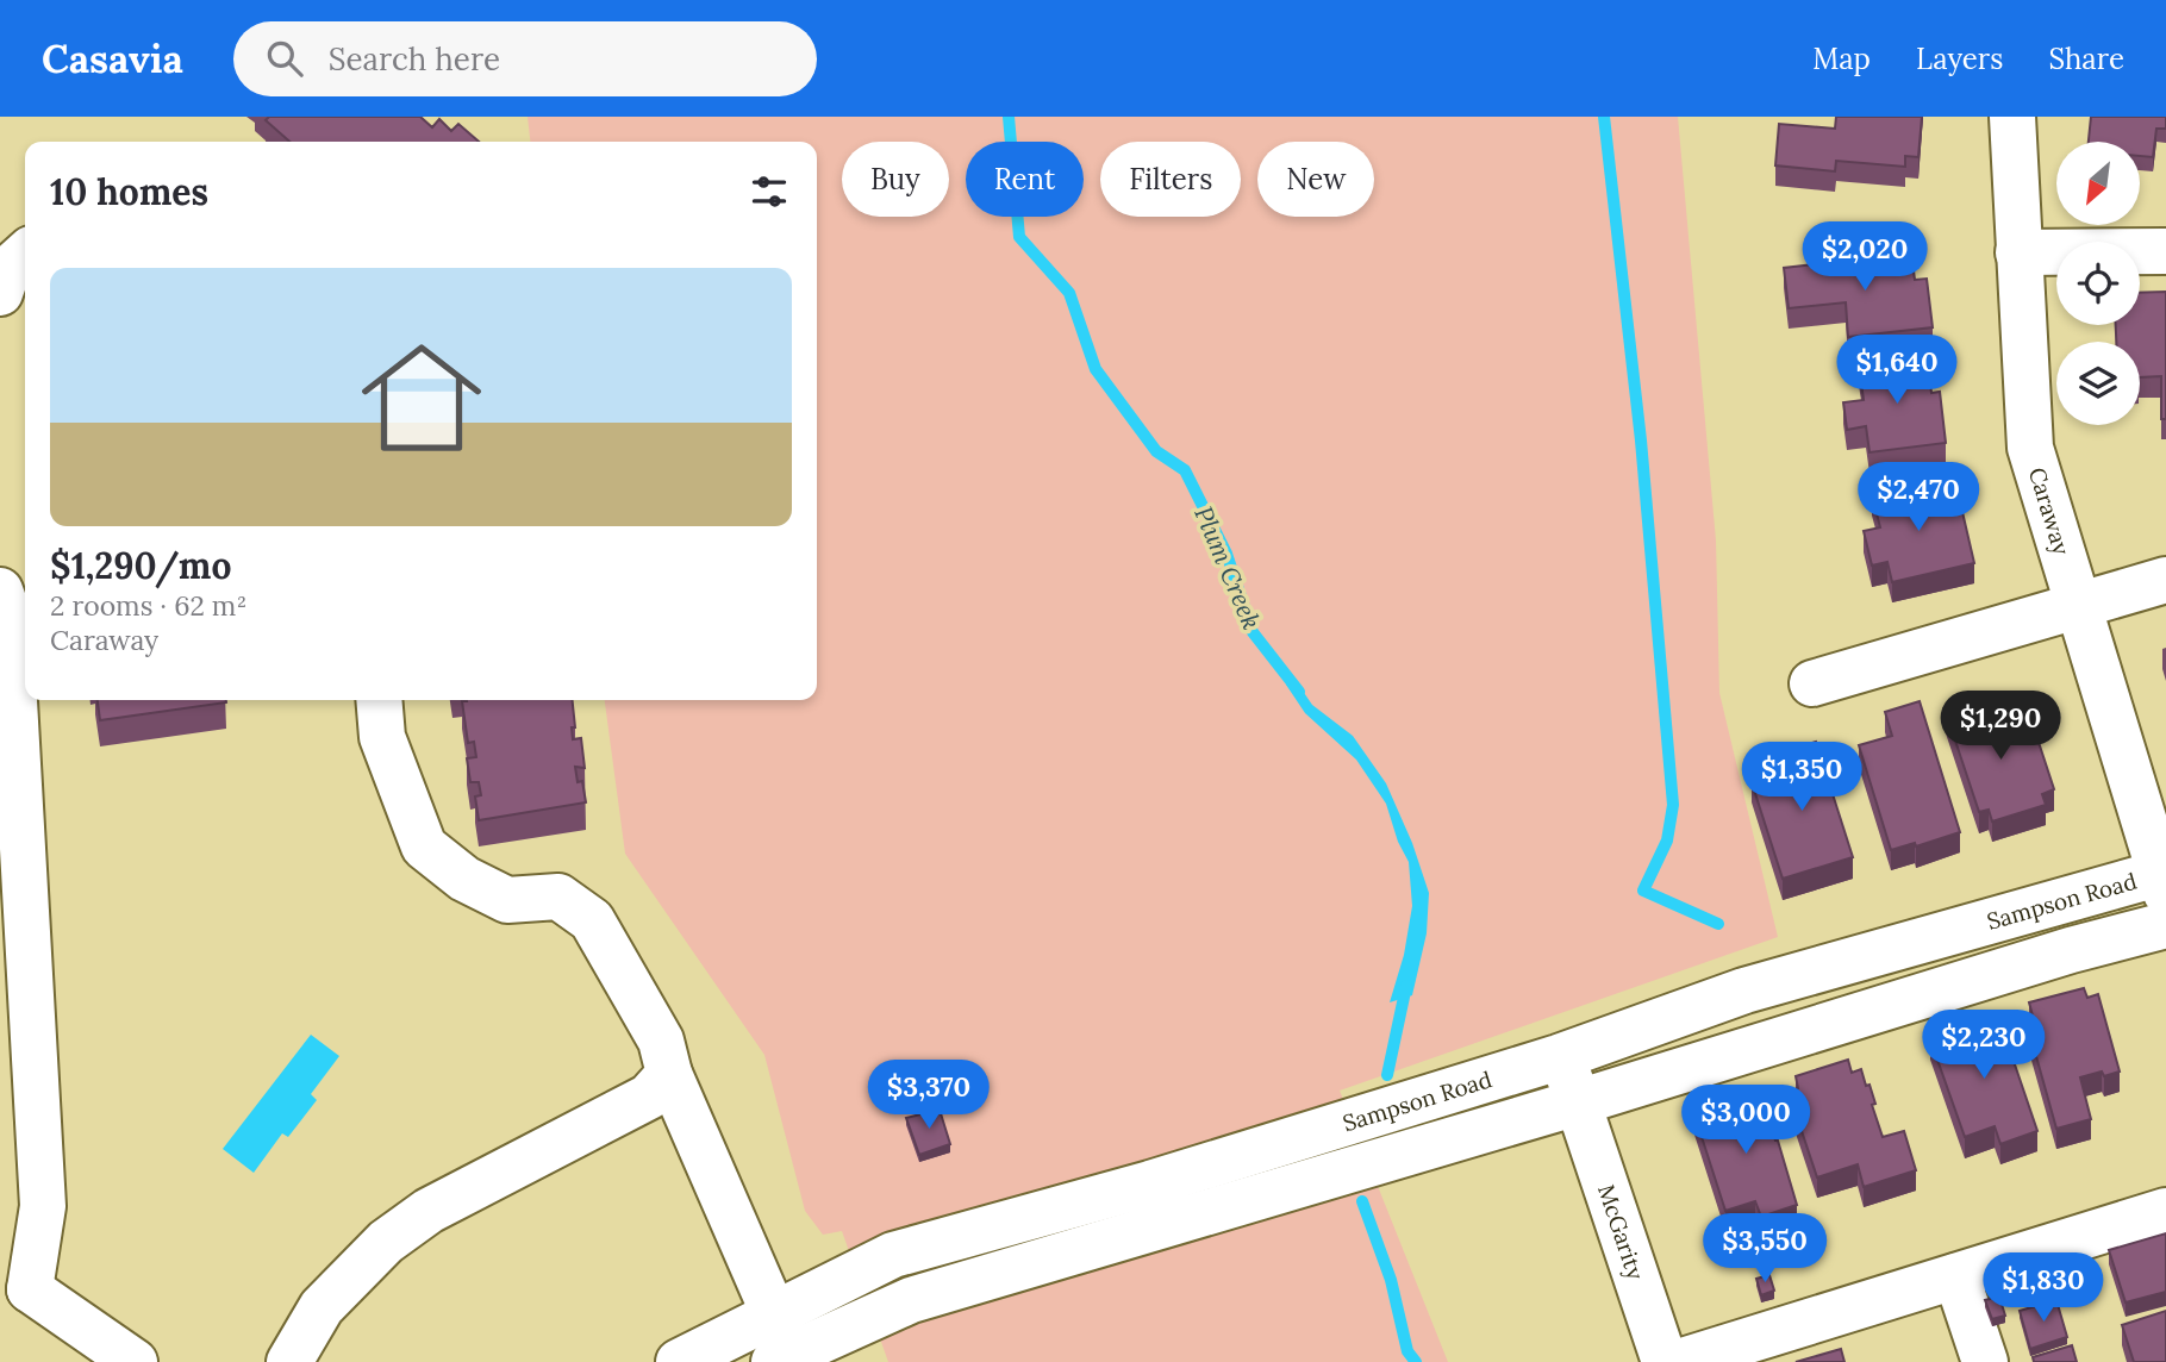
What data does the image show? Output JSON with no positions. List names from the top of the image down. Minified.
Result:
{"streets":{"street":["Caraway","Sampson Road","McGarity"]},"crossings":[["Caraway","Sampson Road"],["Sampson Road","McGarity"]],"water":["Plum Creek"],"north":"bottom left","page":{"header":"Casavia","search":"Search here","nav":["Map","Layers","Share"],"chip":["Buy","Rent","Filters","New"],"heading":"10 homes","price":["$2,020","$1,640","$2,470","$1,290","$1,350","$2,230","$3,370","$3,000","$3,550","$1,830"],"list":[{"name":"$1,290/mo","note":"2 rooms · 62 m² · Caraway"}]}}
